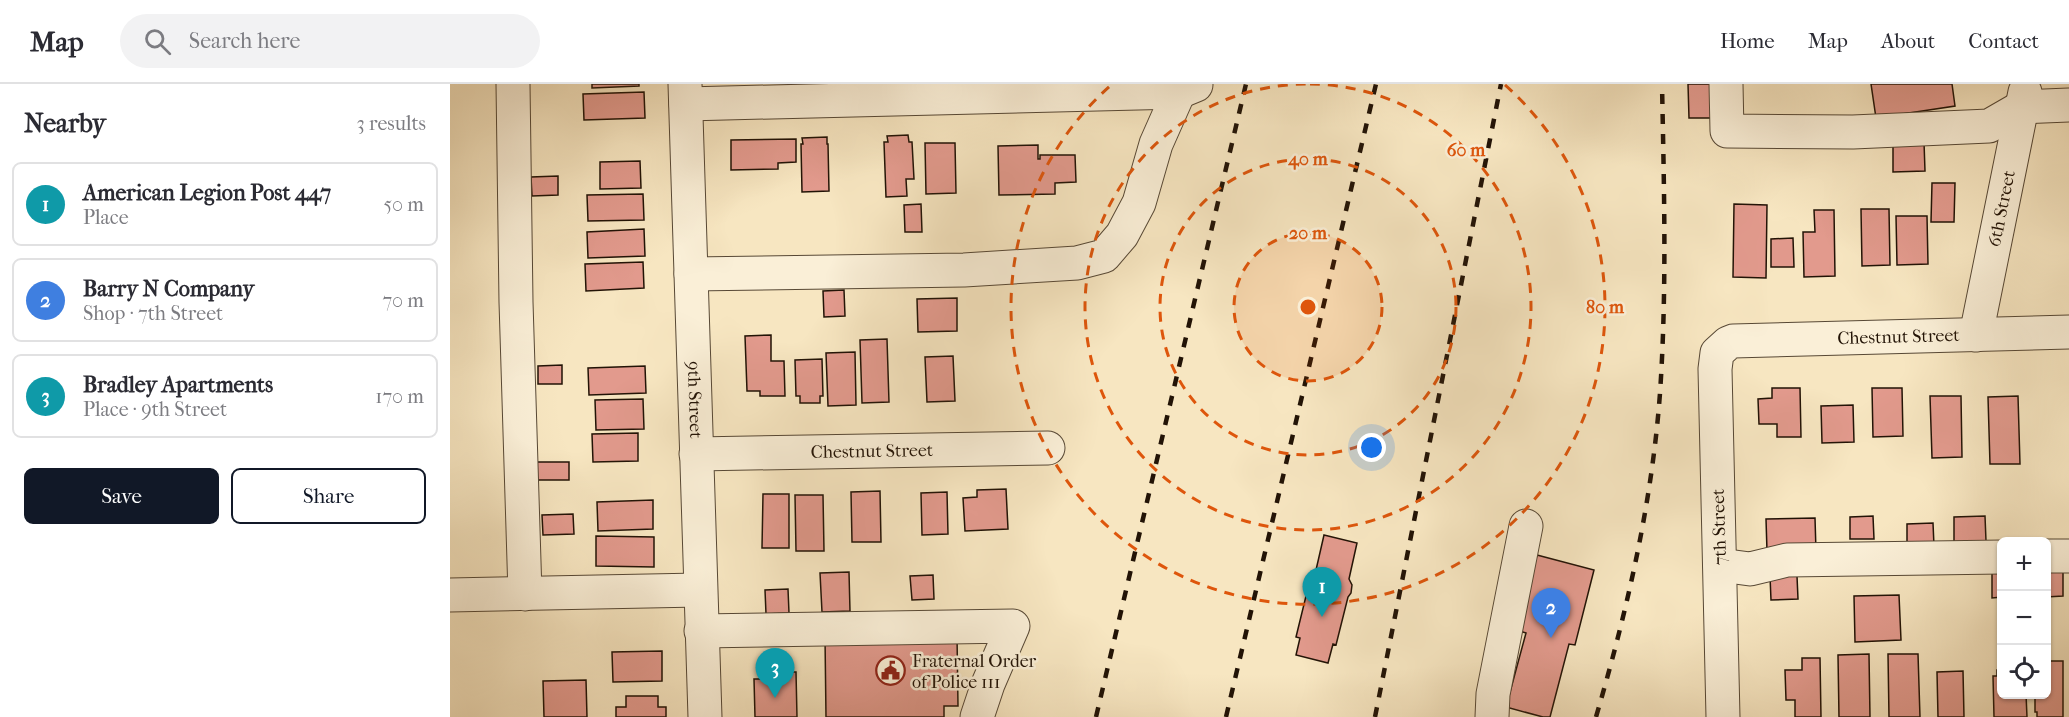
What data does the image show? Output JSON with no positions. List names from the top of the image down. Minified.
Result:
{"streets":{"street":["6th Street","Chestnut Street","9th Street","7th Street"]},"crossings":[["6th Street","Chestnut Street"],["Chestnut Street","9th Street"],["Chestnut Street","7th Street"]],"places":{"public building":["Fraternal Order of Police 111"]},"page":{"header":"Map","search":"Search here","nav":["Home","Map","About","Contact"],"heading":["Nearby","3 results"],"list":[{"mark":"1","name":"American Legion Post 447","note":"Place","value":"50 m"},{"mark":"2","name":"Barry N Company","note":"Shop · 7th Street","value":"70 m"},{"mark":"3","name":"Bradley Apartments","note":"Place · 9th Street","value":"170 m"}],"buttons":["Save","Share"],"map_buttons":["+","−"],"pins":["1","2","3"]},"rings":["60 m","40 m","20 m","80 m"]}
